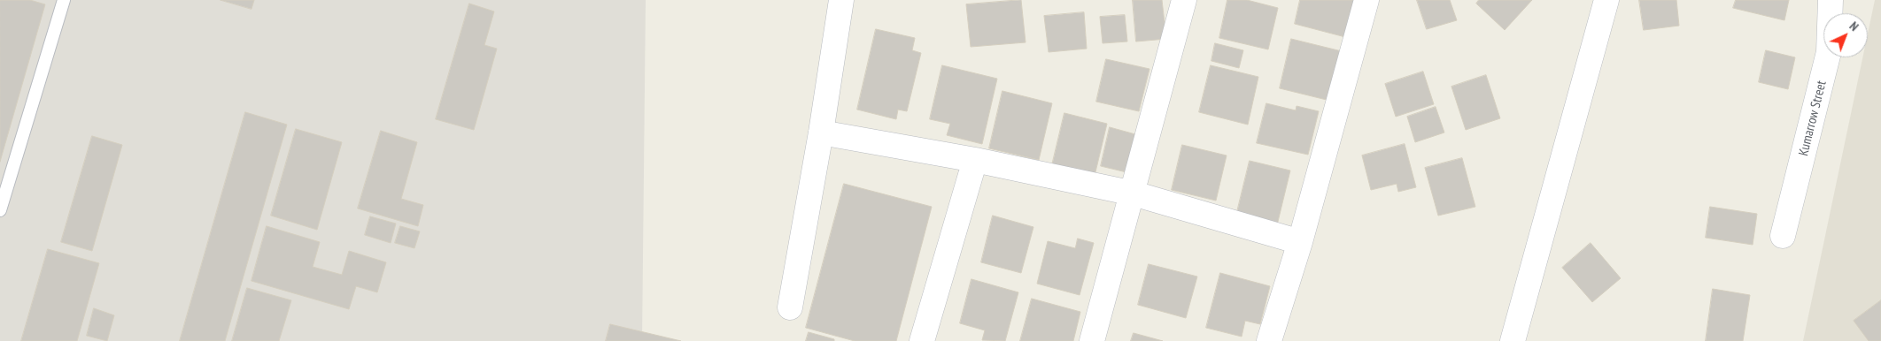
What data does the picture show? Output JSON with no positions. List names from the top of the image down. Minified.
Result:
{"streets":{"street":["Kumarrow Street"]},"north":"top right"}
